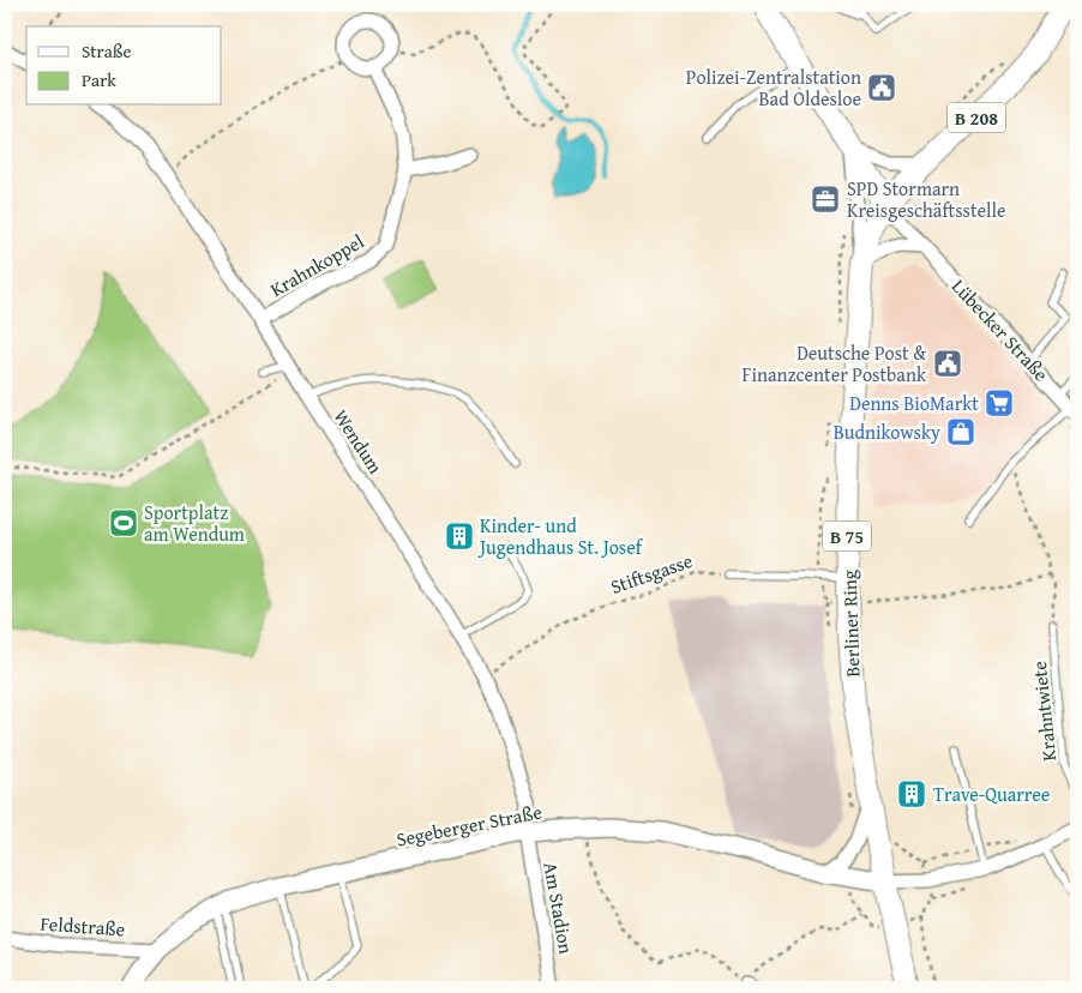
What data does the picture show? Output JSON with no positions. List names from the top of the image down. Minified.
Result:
{"streets":{"main road":["B 208","Lübecker Straße","B 75","Berliner Ring","Segeberger Straße"],"street":["Krahnkoppel","Wendum","Am Stadion","Feldstraße"],"lane":["Krahntwiete"],"path":["Stiftsgasse"]},"crossings":[["Krahnkoppel","Wendum"],["Lübecker Straße","Berliner Ring"],["Wendum","Stiftsgasse"],["Wendum","Segeberger Straße"],["Wendum","Am Stadion"],["B 75","Berliner Ring"],["B 75","Segeberger Straße"],["Berliner Ring","Segeberger Straße"],["Segeberger Straße","Am Stadion"],["Segeberger Straße","Feldstraße"]],"places":{"public building":["Polizei-Zentralstation Bad Oldesloe","Deutsche Post & Finanzcenter Postbank"],"office":["SPD Stormarn Kreisgeschäftsstelle"],"supermarket":["Denns BioMarkt"],"shop":["Budnikowsky"],"sports":["Sportplatz am Wendum"],"building":["Kinder- und Jugendhaus St. Josef","Trave-Quarree"]},"legend":["Straße","Park"]}
